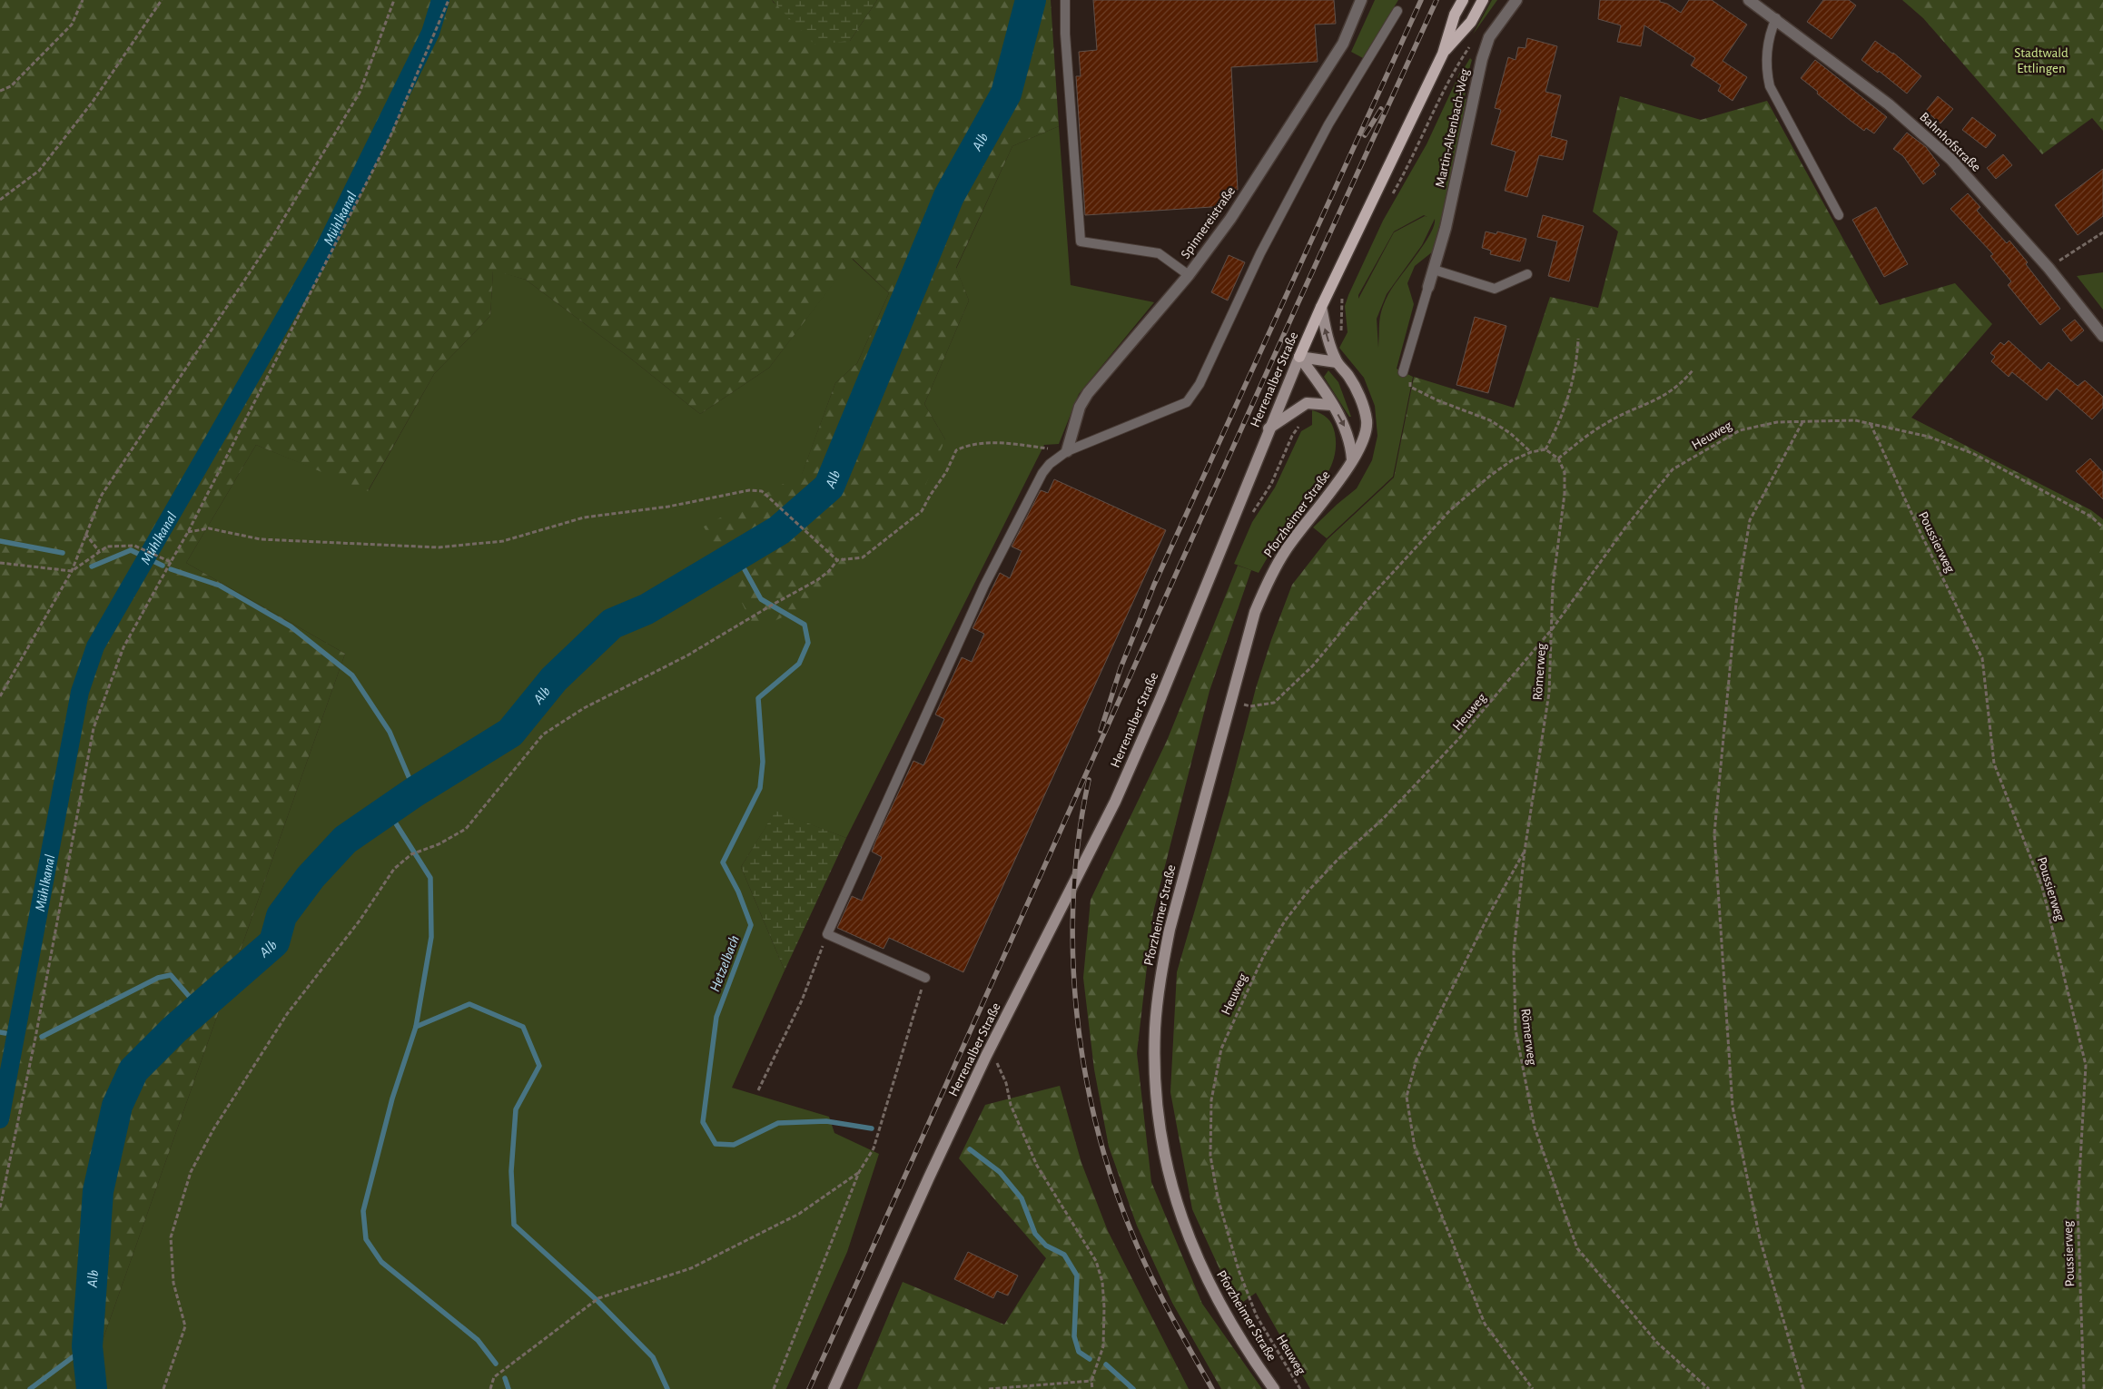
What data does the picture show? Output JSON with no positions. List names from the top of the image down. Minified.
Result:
{"streets":{"main road":["Herrenalber Straße","Pforzheimer Straße"],"street":["Martin-Altenbach-Weg","Bahnhofstraße","Spinnereistraße"],"path":["Heuweg","Poussierweg","Römerweg"]},"crossings":[["Heuweg","Poussierweg"],["Heuweg","Römerweg"]],"water":["Alb","Mühlkanal","Hetzelbach"],"parks":["Stadtwald Ettlingen"]}
